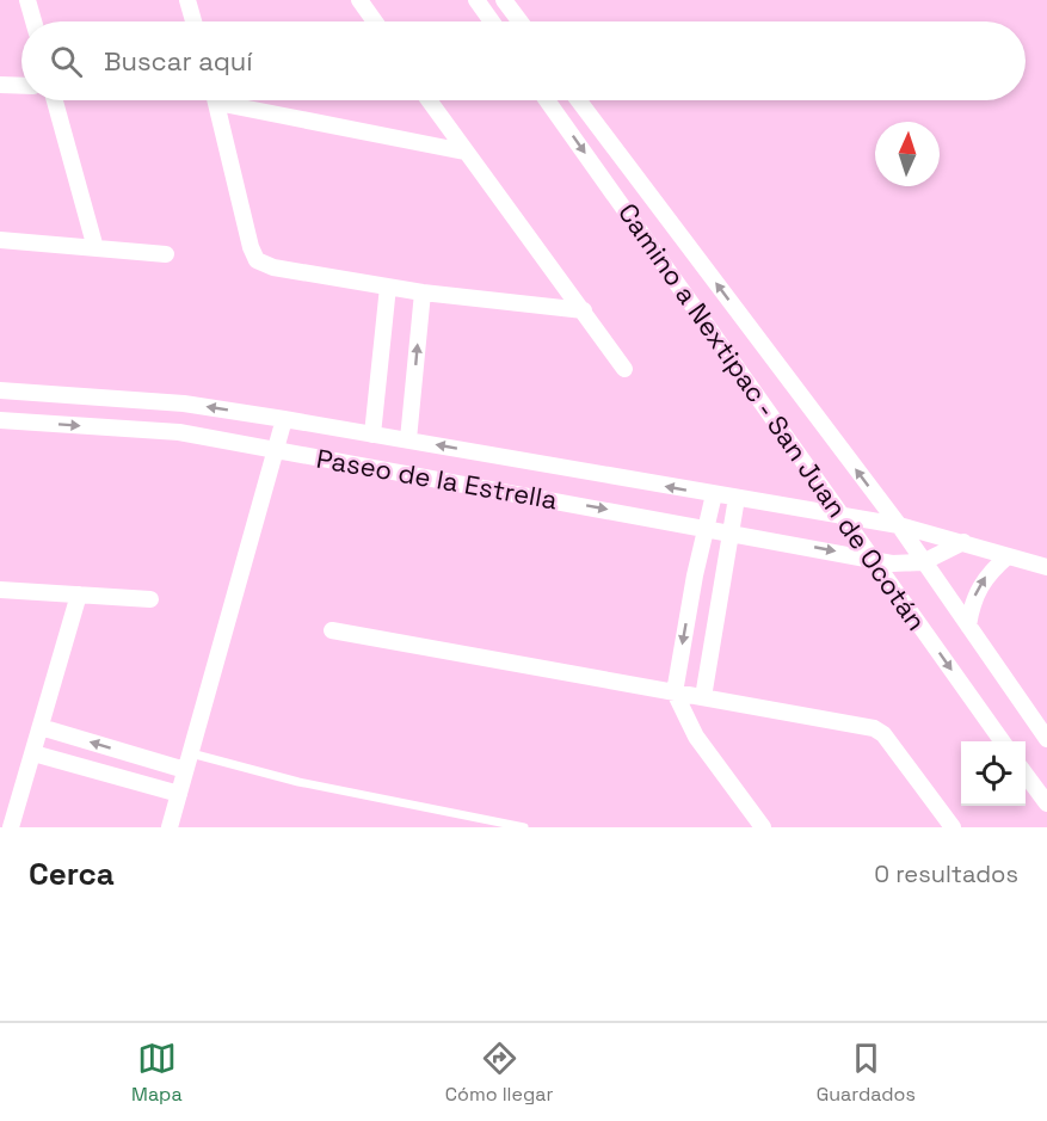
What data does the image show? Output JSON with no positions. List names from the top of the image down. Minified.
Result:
{"streets":{"street":["Camino a Nextipac - San Juan de Ocotán","Paseo de la Estrella"]},"crossings":[["Camino a Nextipac - San Juan de Ocotán","Paseo de la Estrella"]],"north":"top","page":{"search":"Buscar aquí","heading":["Cerca","0 resultados"],"nav":["Mapa","Cómo llegar","Guardados"]}}
